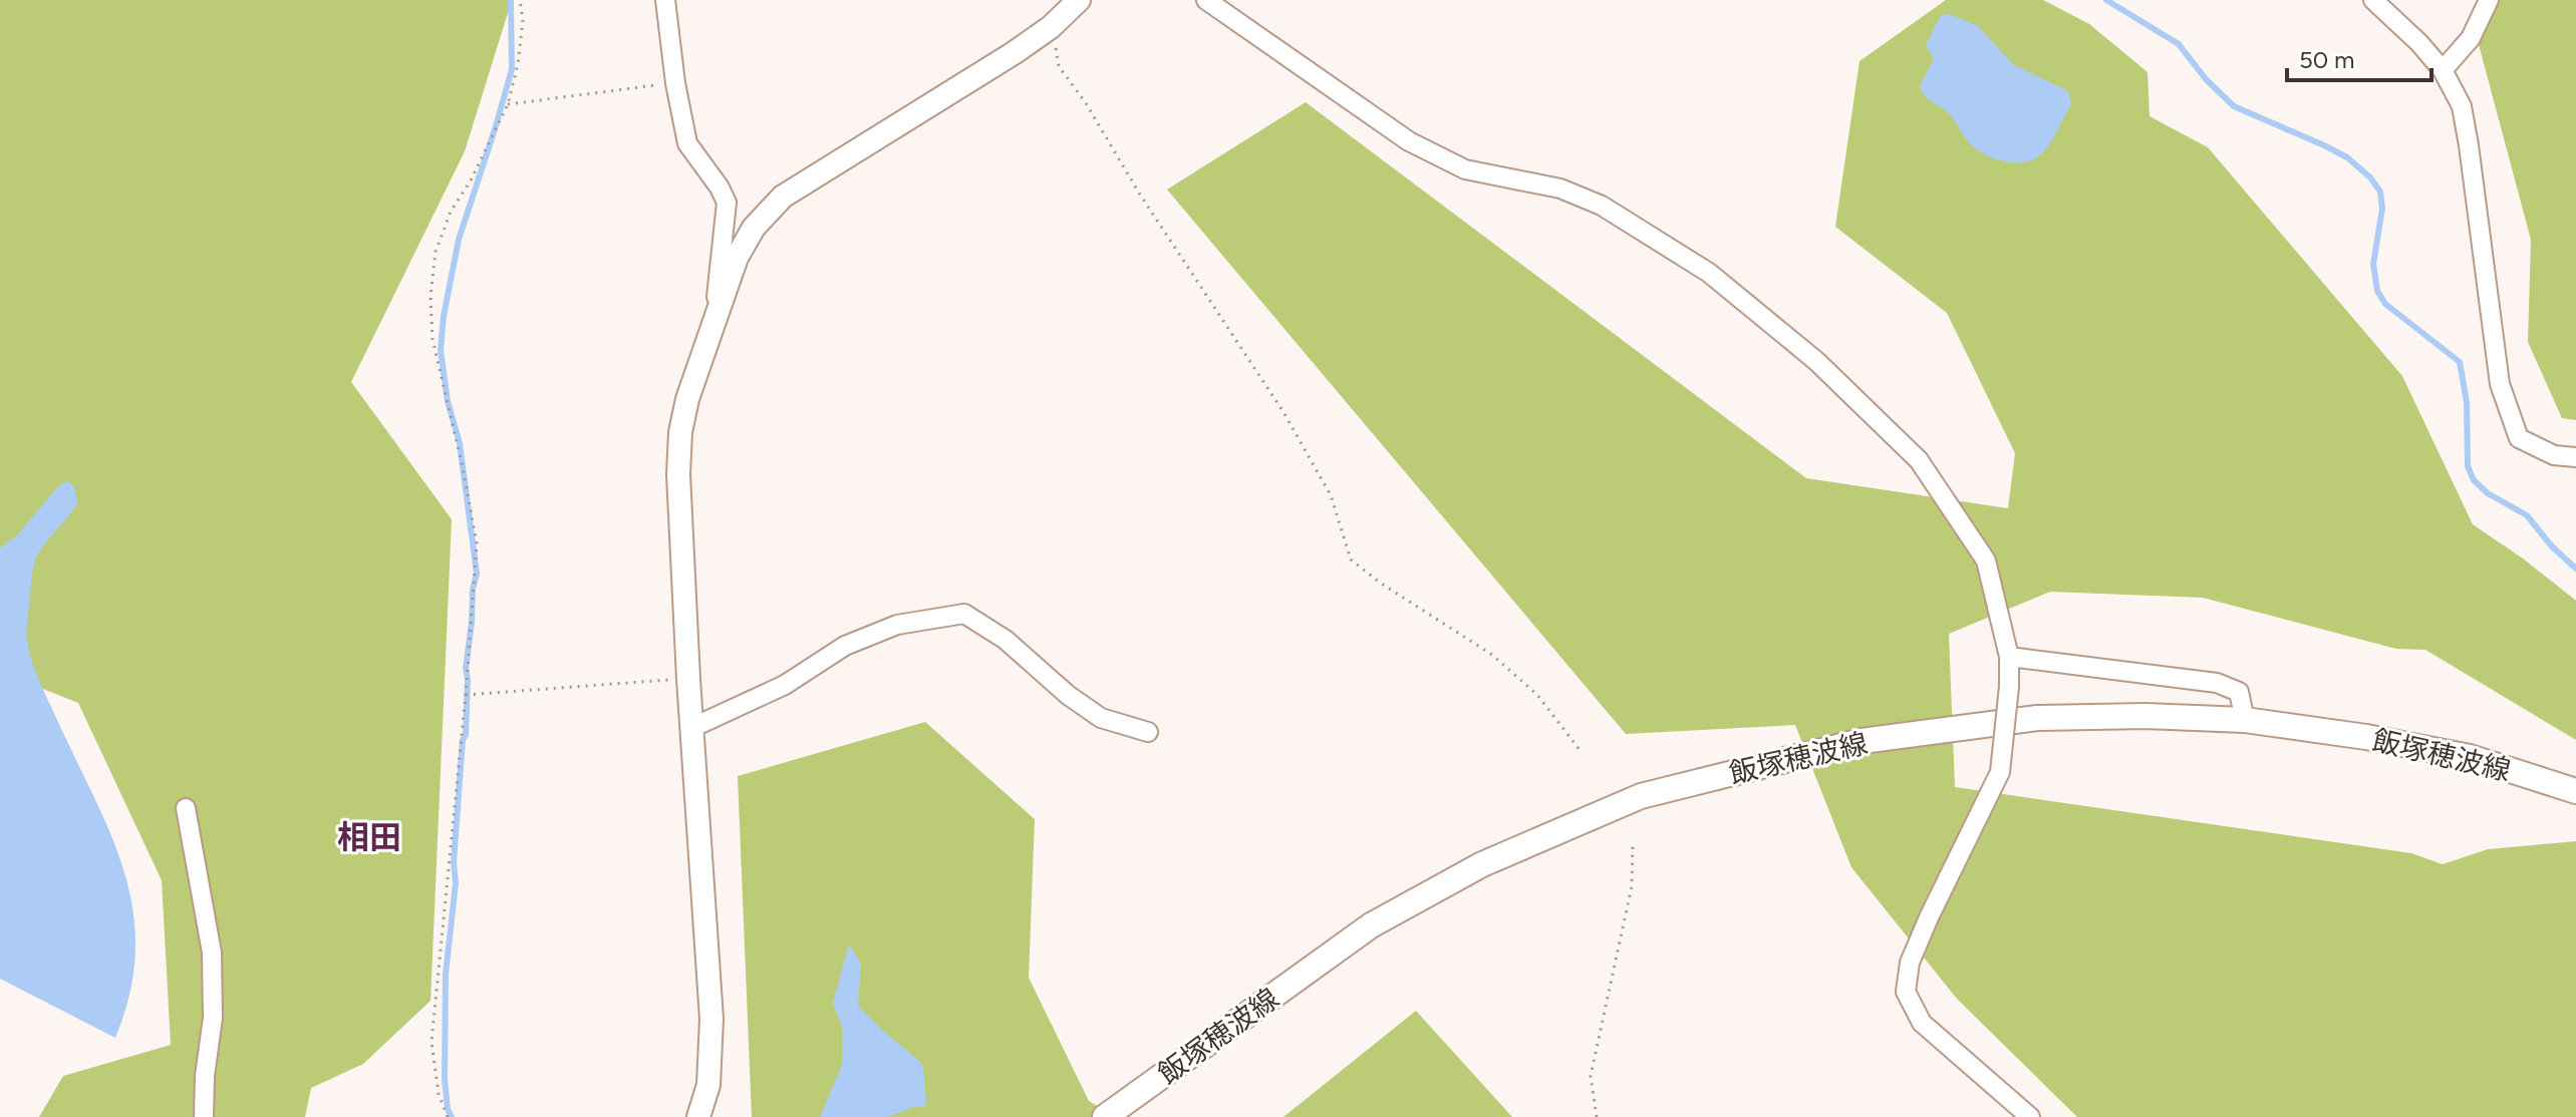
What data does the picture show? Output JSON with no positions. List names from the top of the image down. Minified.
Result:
{"streets":{"main road":["飯塚穂波線"]},"districts":["相田"],"scale_bar":"50 m"}
